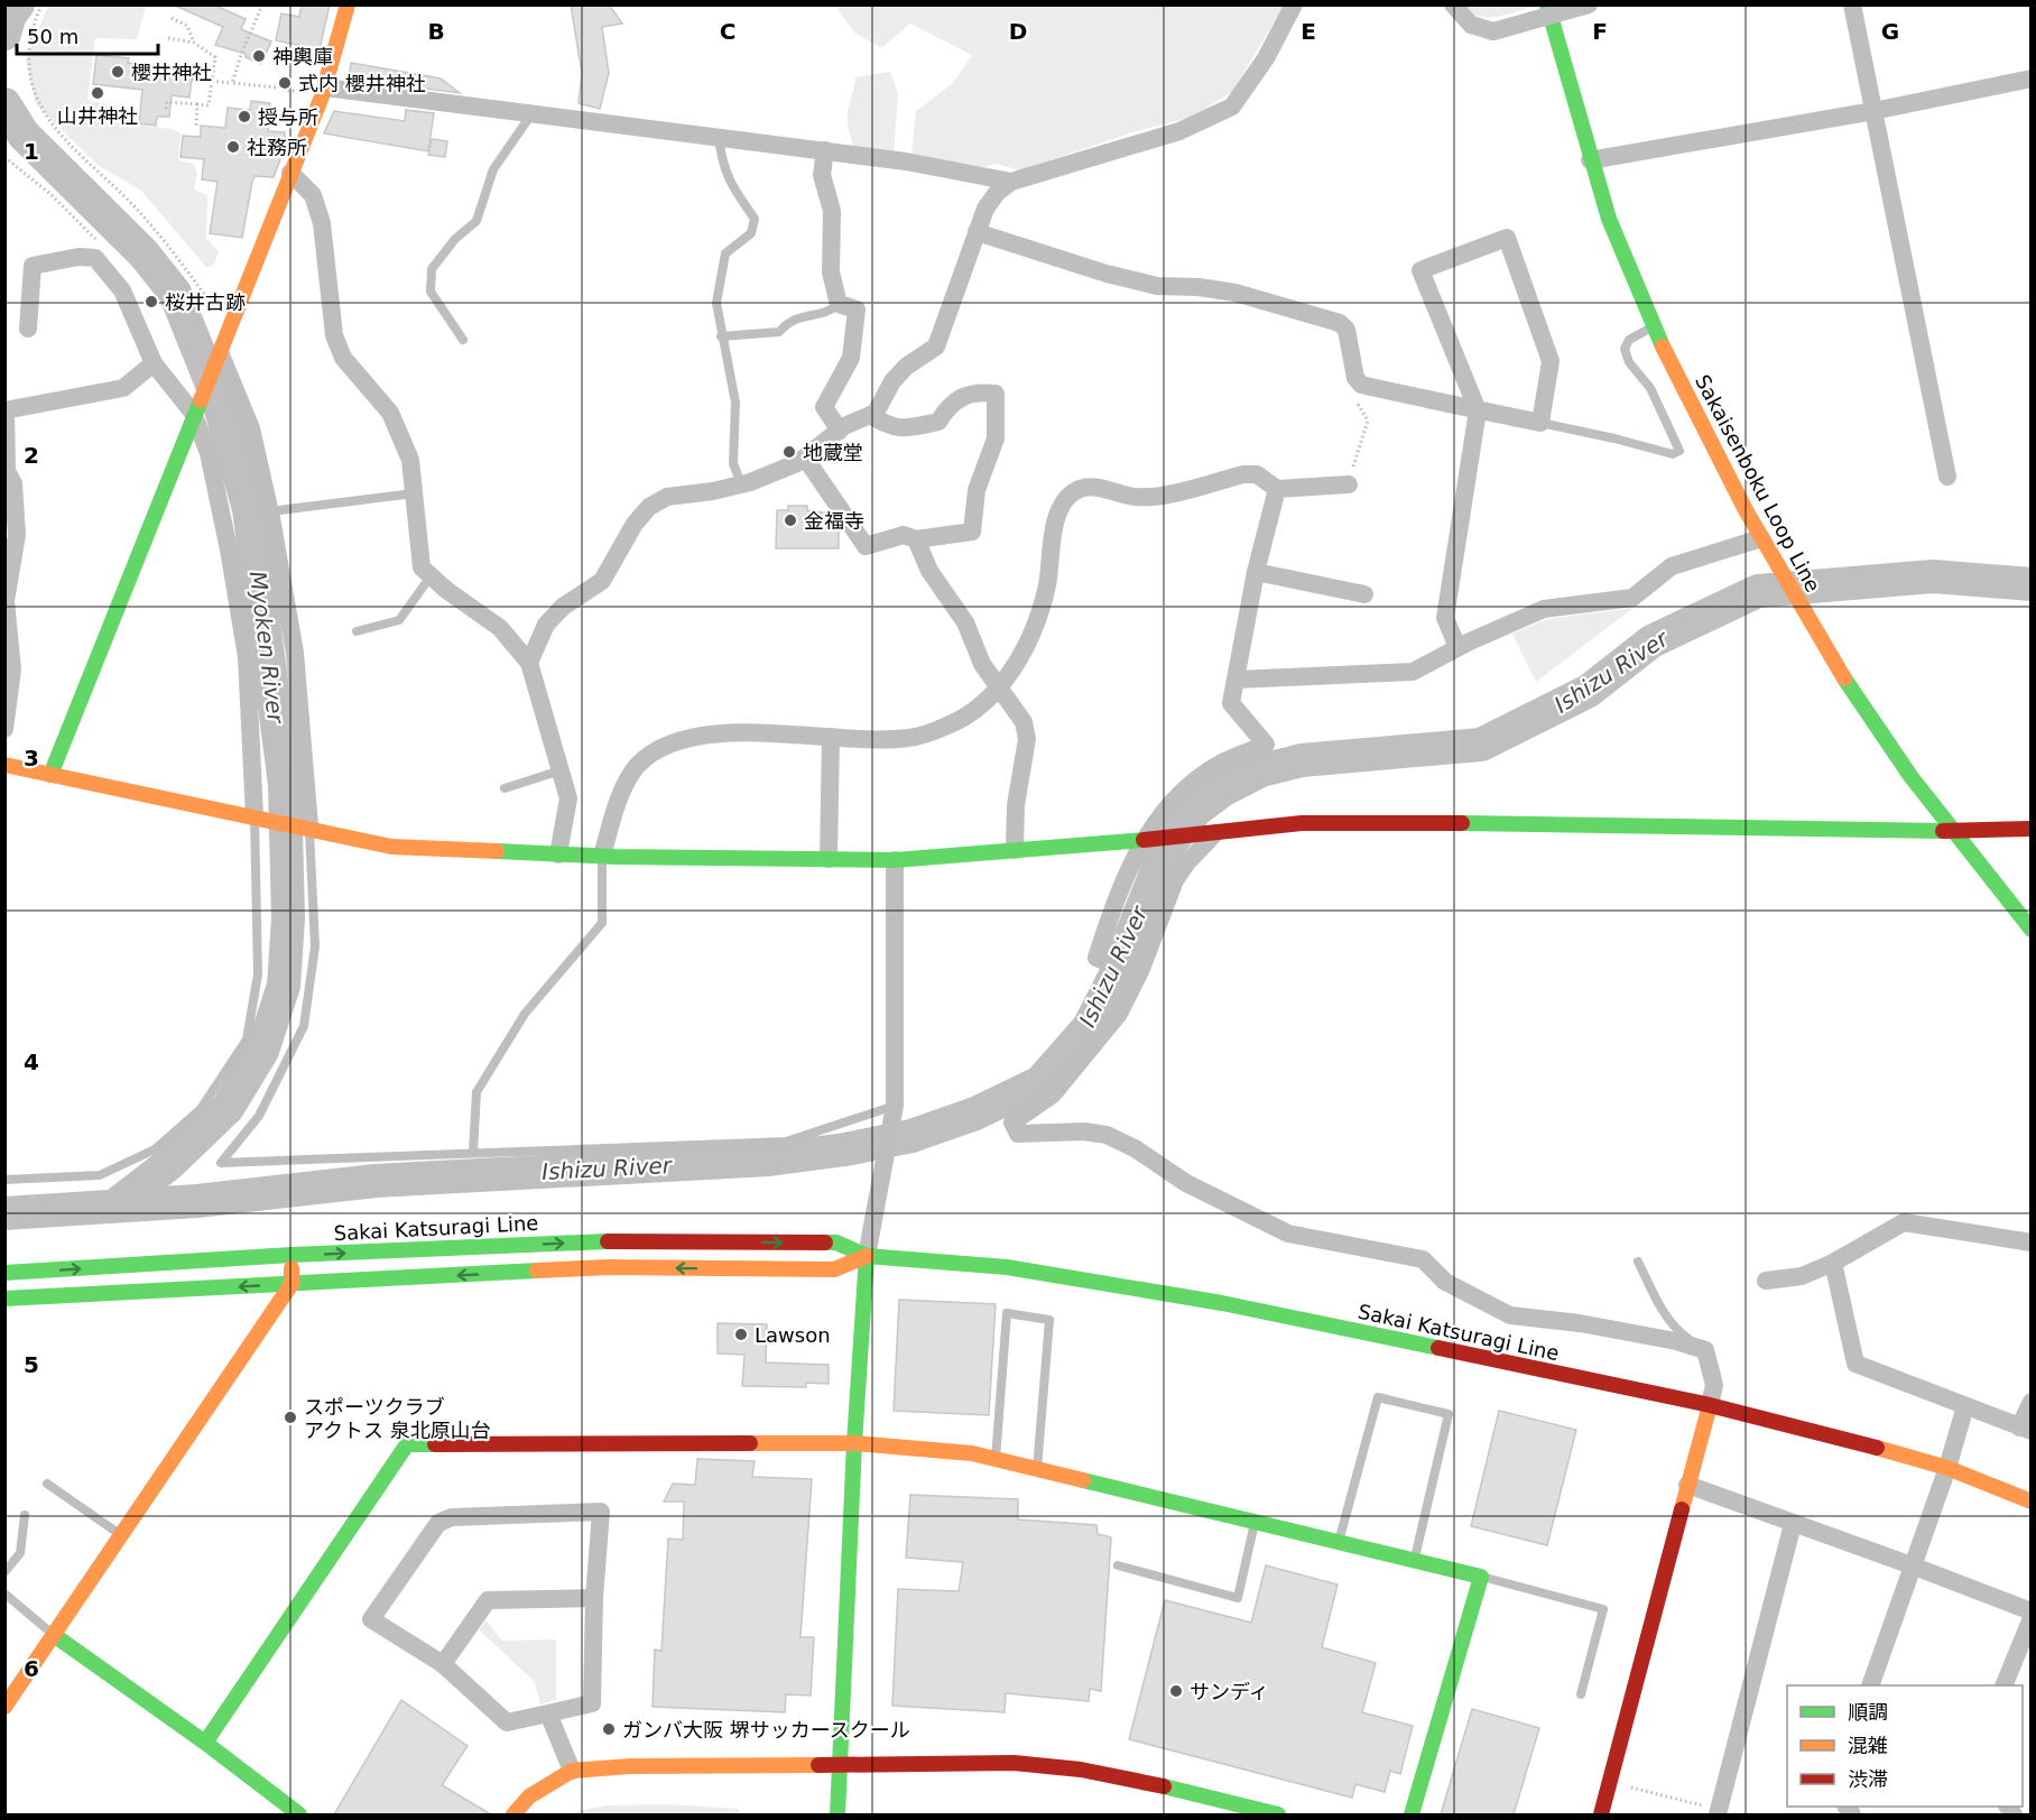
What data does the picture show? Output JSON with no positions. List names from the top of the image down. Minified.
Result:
{"streets":{"street":["Sakaisenboku Loop Line","Sakai Katsuragi Line"]},"water":["Myoken River","Ishizu River"],"places":["神輿庫","櫻井神社","式内 櫻井神社","山井神社","授与所","社務所","桜井古跡","地蔵堂","金福寺","Lawson","スポーツクラブ アクトス 泉北原山台","サンディ","ガンバ大阪 堺サッカースクール"],"legend":["順調","混雑","渋滞"],"scale_bar":"50 m","grid":{"columns":["B","C","D","E","F","G"],"rows":["1","2","3","4","5","6"]}}
